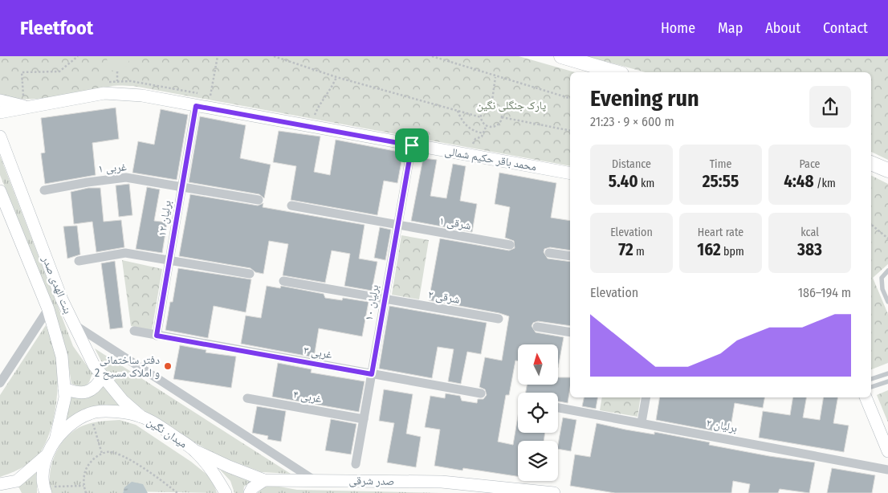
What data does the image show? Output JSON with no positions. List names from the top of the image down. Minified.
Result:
{"streets":{"street":["محمد باقر حکیم شمالی","۱ غربی","برلیان ۱۲","۱ شرقی","بنت الهدی صدر","۲ شرقی","برلیان ۱۰","۳ غربی","۴ غربی","برلیان ۲","میدان نگین","صدر شرقی"]},"crossings":[["محمد باقر حکیم شمالی","برلیان ۱۲"],["محمد باقر حکیم شمالی","برلیان ۱۰"],["۱ غربی","برلیان ۱۲"],["برلیان ۱۲","۳ غربی"],["۱ شرقی","برلیان ۱۰"],["بنت الهدی صدر","میدان نگین"],["۲ شرقی","برلیان ۱۰"],["برلیان ۱۰","۳ غربی"],["برلیان ۱۰","۴ غربی"],["میدان نگین","صدر شرقی"]],"parks":["پارک جنگلی نگین"],"places":["دفتر ساختمانی و املاک مسیح 2"],"north":"top","page":{"header":"Fleetfoot","nav":["Home","Map","About","Contact"],"heading":["Evening run","21:23 · 9 × 600 m"],"stats":[["Distance","5.40 km"],["Time","25:55"],["Pace","4:48 /km"],["Elevation","72 m"],["Heart rate","162 bpm"],["kcal","383"]],"chart":["Elevation","186–194 m"]}}
